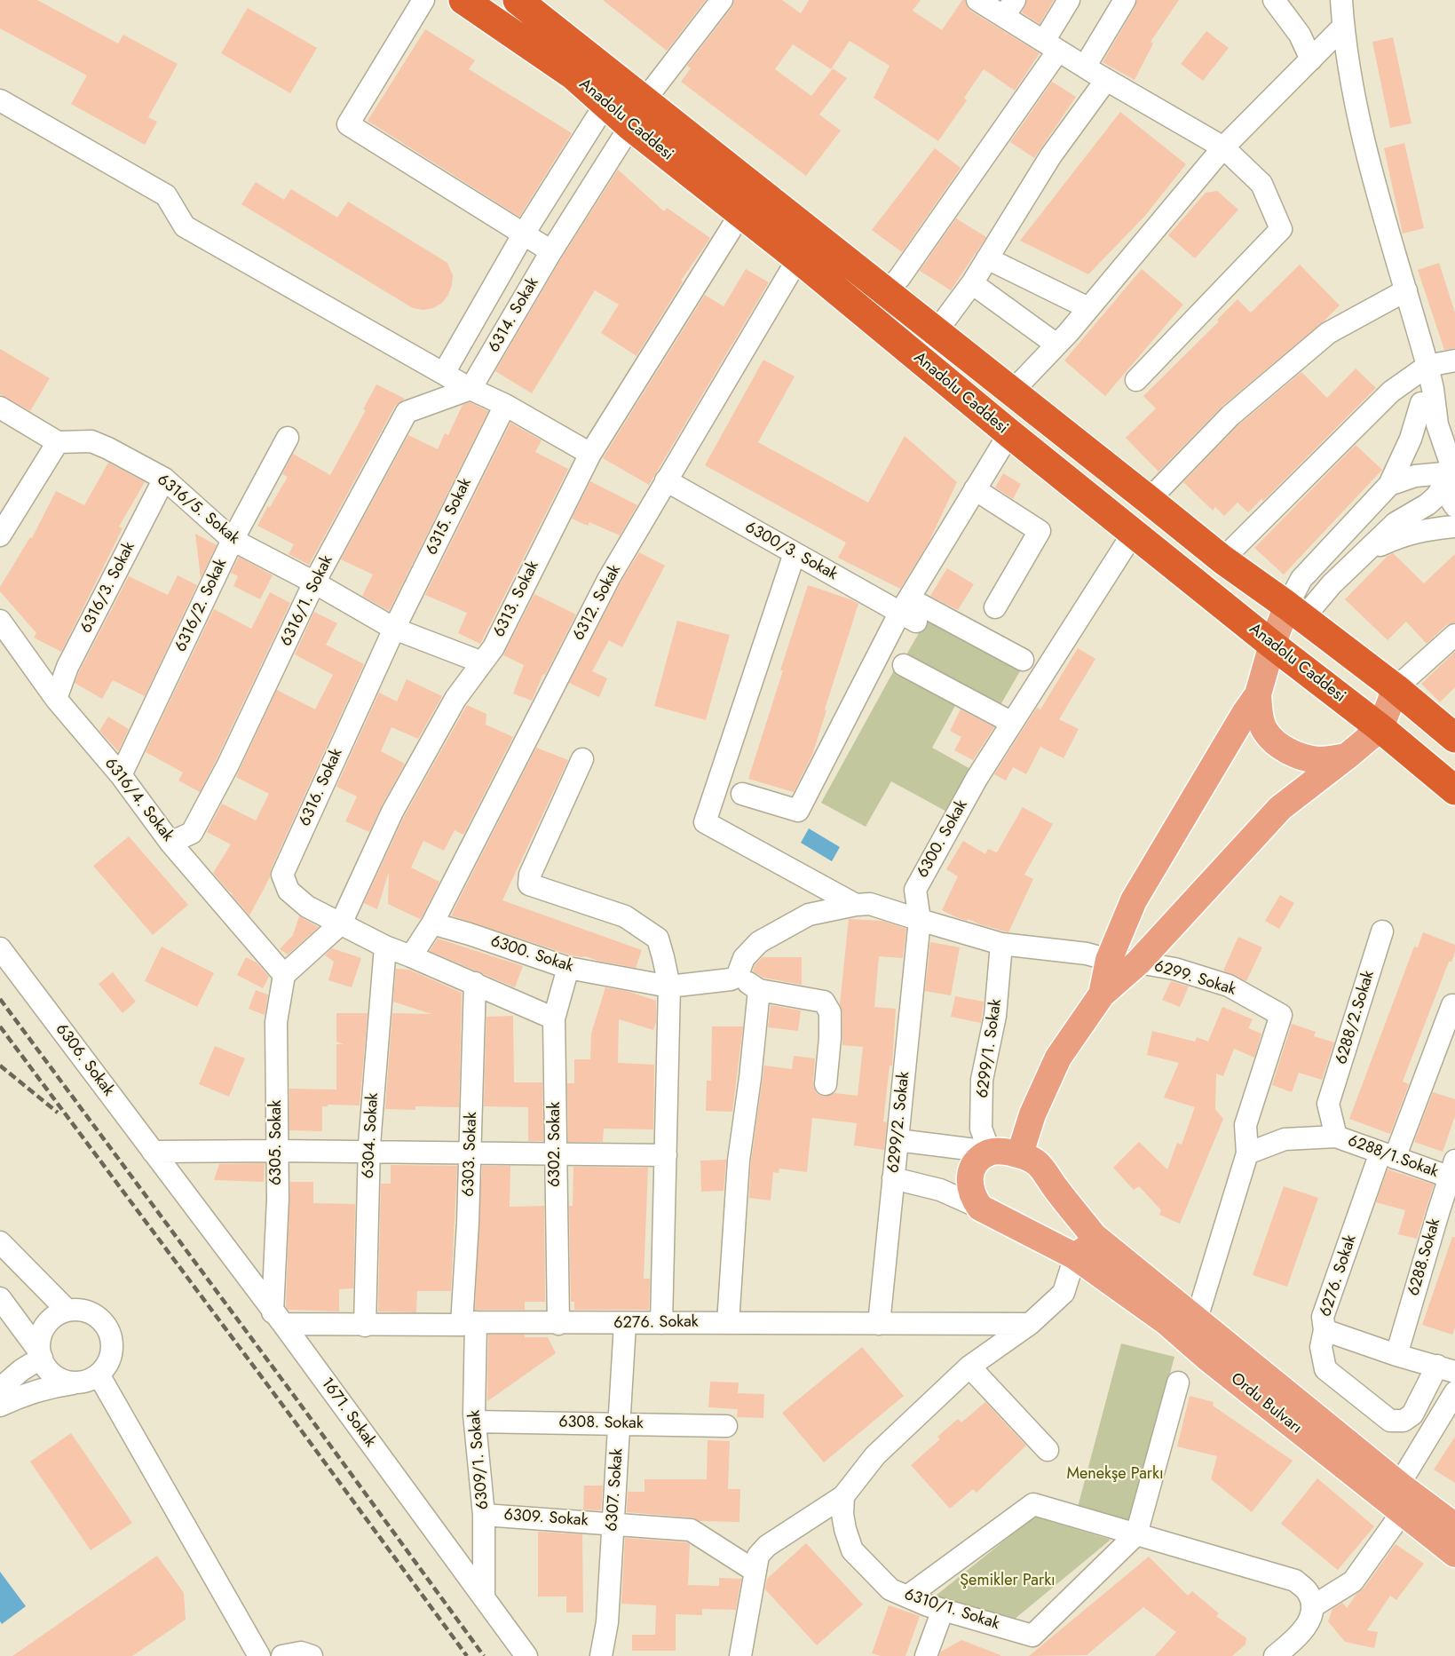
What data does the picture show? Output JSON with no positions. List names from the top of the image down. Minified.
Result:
{"streets":{"highway":["Anadolu Caddesi"],"main road":["Ordu Bulvarı"],"street":["6314. Sokak","6316/5. Sokak","6315. Sokak","6300/3. Sokak","6316/3. Sokak","6313. Sokak","6316/1. Sokak","6312. Sokak","6316/2. Sokak","6316. Sokak","6316/4. Sokak","6300. Sokak","6299. Sokak","6288/2.Sokak","6299/1. Sokak","6306. Sokak","6299/2. Sokak","6304. Sokak","6305. Sokak","6302. Sokak","6303. Sokak","6288/1.Sokak","6288.Sokak","6276. Sokak","1671. Sokak","6308. Sokak","6309/1. Sokak","6307. Sokak","6309. Sokak","6310/1. Sokak"]},"crossings":[["Anadolu Caddesi","6314. Sokak"],["Anadolu Caddesi","6313. Sokak"],["Anadolu Caddesi","6312. Sokak"],["Anadolu Caddesi","6300. Sokak"],["6314. Sokak","6316/1. Sokak"],["6316/5. Sokak","6315. Sokak"],["6316/5. Sokak","6316/3. Sokak"],["6316/5. Sokak","6313. Sokak"],["6316/5. Sokak","6316/1. Sokak"],["6316/5. Sokak","6316/2. Sokak"],["6316/5. Sokak","6316. Sokak"],["6315. Sokak","6316. Sokak"],["6300/3. Sokak","6312. Sokak"],["6316/3. Sokak","6316/4. Sokak"],["6313. Sokak","6316. Sokak"],["6313. Sokak","6316/4. Sokak"],["6313. Sokak","6305. Sokak"],["6316/1. Sokak","6316/4. Sokak"],["6312. Sokak","6316. Sokak"],["6312. Sokak","6300. Sokak"],["6316/2. Sokak","6316/4. Sokak"],["6316. Sokak","6304. Sokak"],["6316. Sokak","6302. Sokak"],["6316. Sokak","6303. Sokak"],["6316/4. Sokak","6305. Sokak"],["6300. Sokak","6299. Sokak"],["6300. Sokak","6299/2. Sokak"],["6300. Sokak","6302. Sokak"],["6299. Sokak","6299/1. Sokak"],["6299. Sokak","6299/2. Sokak"],["6299. Sokak","Ordu Bulvarı"],["6288/2.Sokak","6288/1.Sokak"],["6306. Sokak","1671. Sokak"],["6299/2. Sokak","6276. Sokak"],["6299/2. Sokak","Ordu Bulvarı"],["6304. Sokak","6276. Sokak"],["6305. Sokak","6276. Sokak"],["6305. Sokak","1671. Sokak"],["6302. Sokak","6276. Sokak"],["6303. Sokak","6276. Sokak"],["6303. Sokak","6309/1. Sokak"],["6288/1.Sokak","6288.Sokak"],["6288/1.Sokak","6276. Sokak"],["6288.Sokak","6276. Sokak"],["6276. Sokak","1671. Sokak"],["6276. Sokak","6309/1. Sokak"],["6276. Sokak","6307. Sokak"],["1671. Sokak","6309/1. Sokak"],["6308. Sokak","6309/1. Sokak"],["6308. Sokak","6307. Sokak"],["6309/1. Sokak","6309. Sokak"],["6307. Sokak","6309. Sokak"]],"parks":["Menekşe Parkı","Şemikler Parkı"]}
